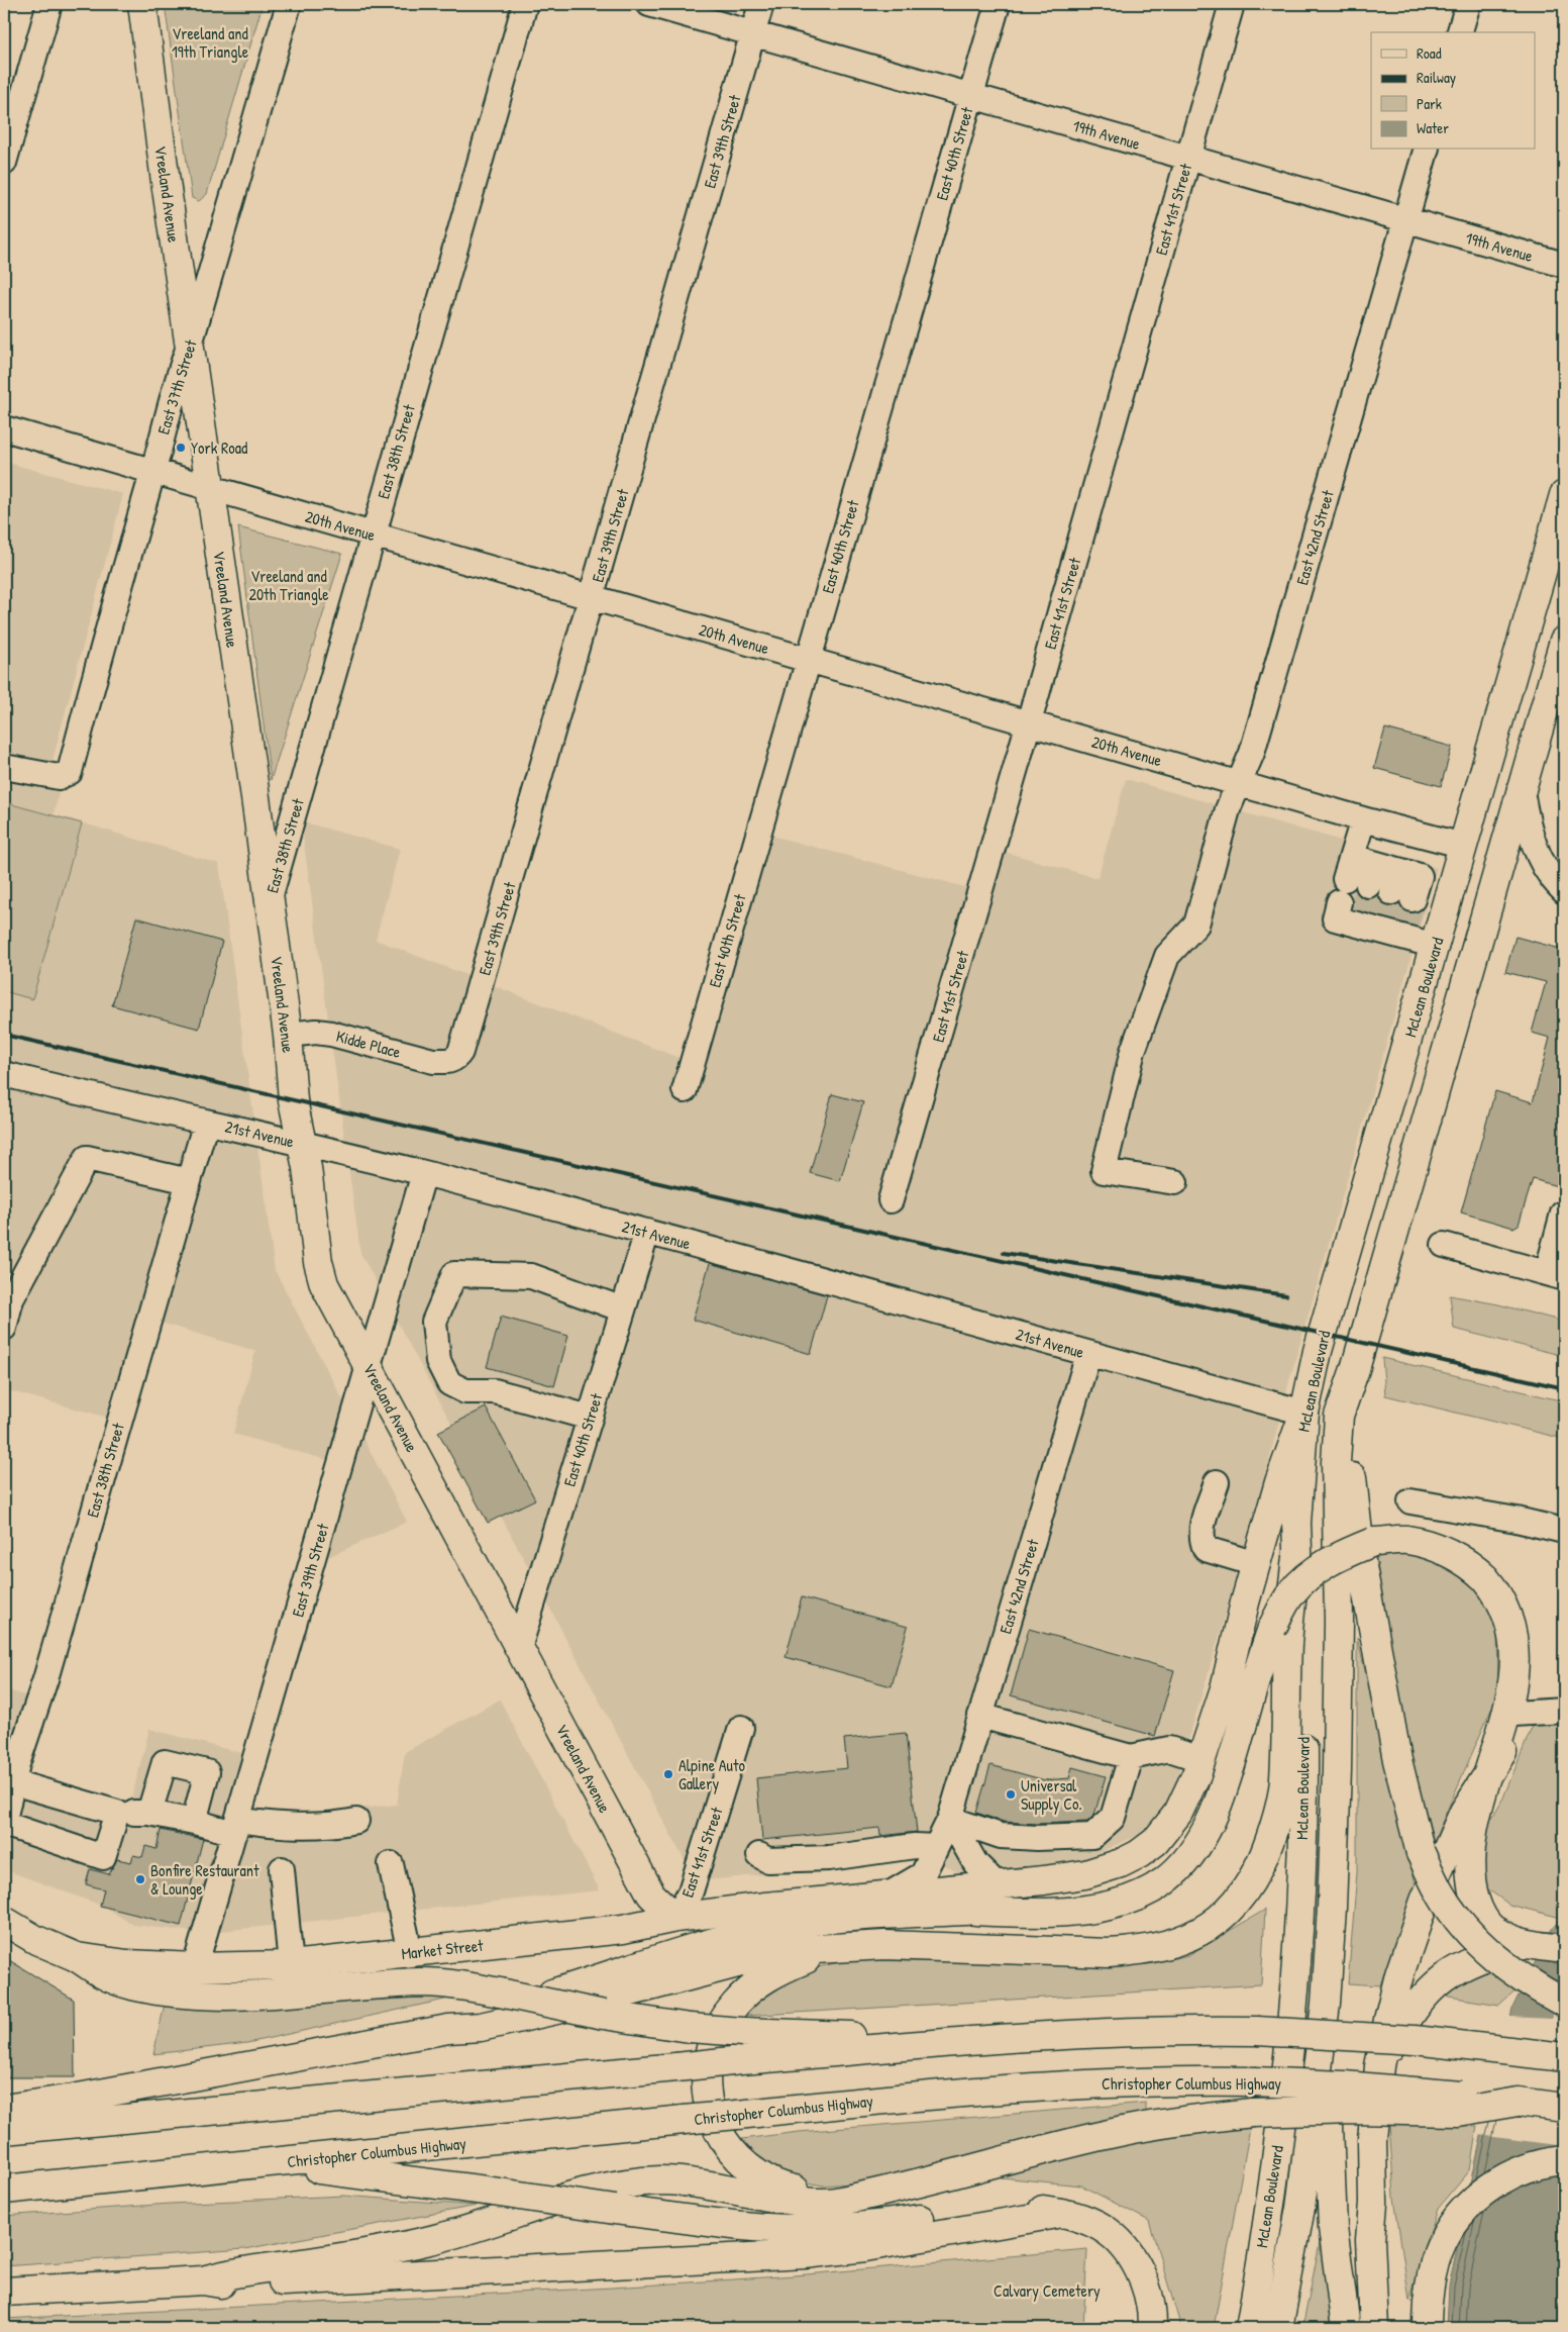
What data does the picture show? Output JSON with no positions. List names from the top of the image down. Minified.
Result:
{"streets":{"main road":["Vreeland Avenue","McLean Boulevard","Market Street","Christopher Columbus Highway"],"street":["19th Avenue","East 39th Street","East 40th Street","East 41st Street","East 37th Street","East 38th Street","20th Avenue","East 42nd Street","Kidde Place","21st Avenue"]},"crossings":[["19th Avenue","East 39th Street"],["19th Avenue","East 40th Street"],["19th Avenue","East 41st Street"],["19th Avenue","East 42nd Street"],["East 39th Street","Vreeland Avenue"],["East 39th Street","20th Avenue"],["East 39th Street","Kidde Place"],["East 39th Street","21st Avenue"],["East 39th Street","Market Street"],["East 40th Street","Vreeland Avenue"],["East 40th Street","20th Avenue"],["East 40th Street","21st Avenue"],["Vreeland Avenue","East 41st Street"],["Vreeland Avenue","East 37th Street"],["Vreeland Avenue","East 38th Street"],["Vreeland Avenue","20th Avenue"],["Vreeland Avenue","Kidde Place"],["Vreeland Avenue","21st Avenue"],["Vreeland Avenue","Market Street"],["East 41st Street","20th Avenue"],["East 41st Street","Market Street"],["East 37th Street","20th Avenue"],["East 38th Street","20th Avenue"],["East 38th Street","21st Avenue"],["20th Avenue","East 42nd Street"],["20th Avenue","McLean Boulevard"],["East 42nd Street","21st Avenue"],["East 42nd Street","Market Street"],["McLean Boulevard","21st Avenue"],["McLean Boulevard","Market Street"],["21st Avenue","Market Street"]],"parks":["Vreeland and 19th Triangle","Vreeland and 20th Triangle","Calvary Cemetery"],"places":["York Road","Alpine Auto Gallery","Universal Supply Co.","Bonfire Restaurant & Lounge"],"legend":["Road","Railway","Park","Water"]}
